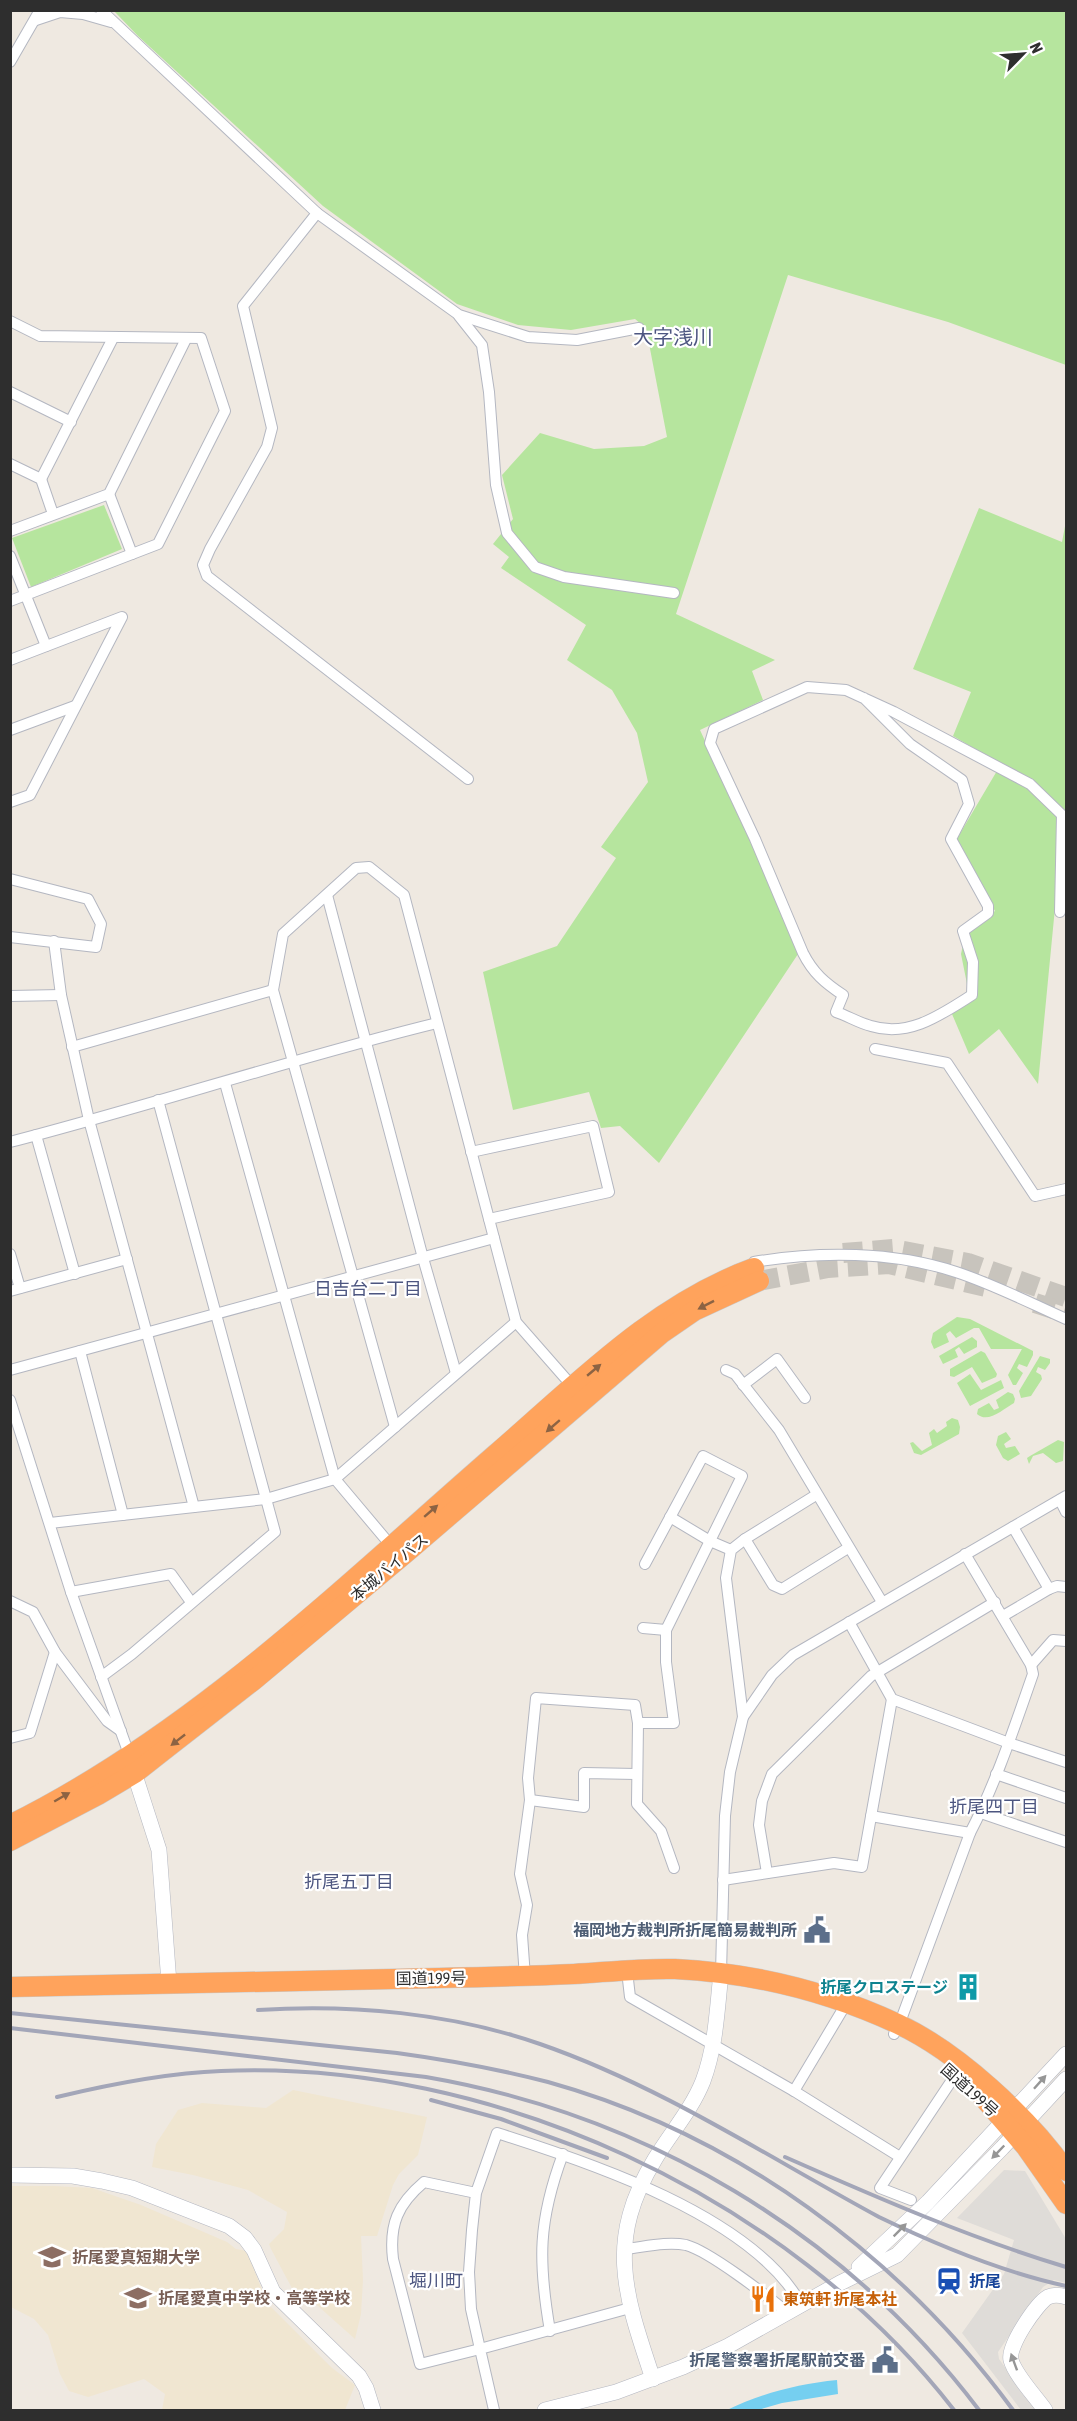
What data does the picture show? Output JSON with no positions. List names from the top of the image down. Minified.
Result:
{"streets":{"highway":["本城バイパス","国道199号"]},"districts":["大字浅川","日吉台二丁目","折尾四丁目","折尾五丁目","堀川町"],"places":{"public building":["福岡地方裁判所折尾簡易裁判所","折尾警察署折尾駅前交番"],"building":["折尾クロステージ"],"school or university":["折尾愛真短期大学","折尾愛真中学校・高等学校"],"station":["折尾"],"restaurant":["東筑軒 折尾本社"]},"north":"top right"}
